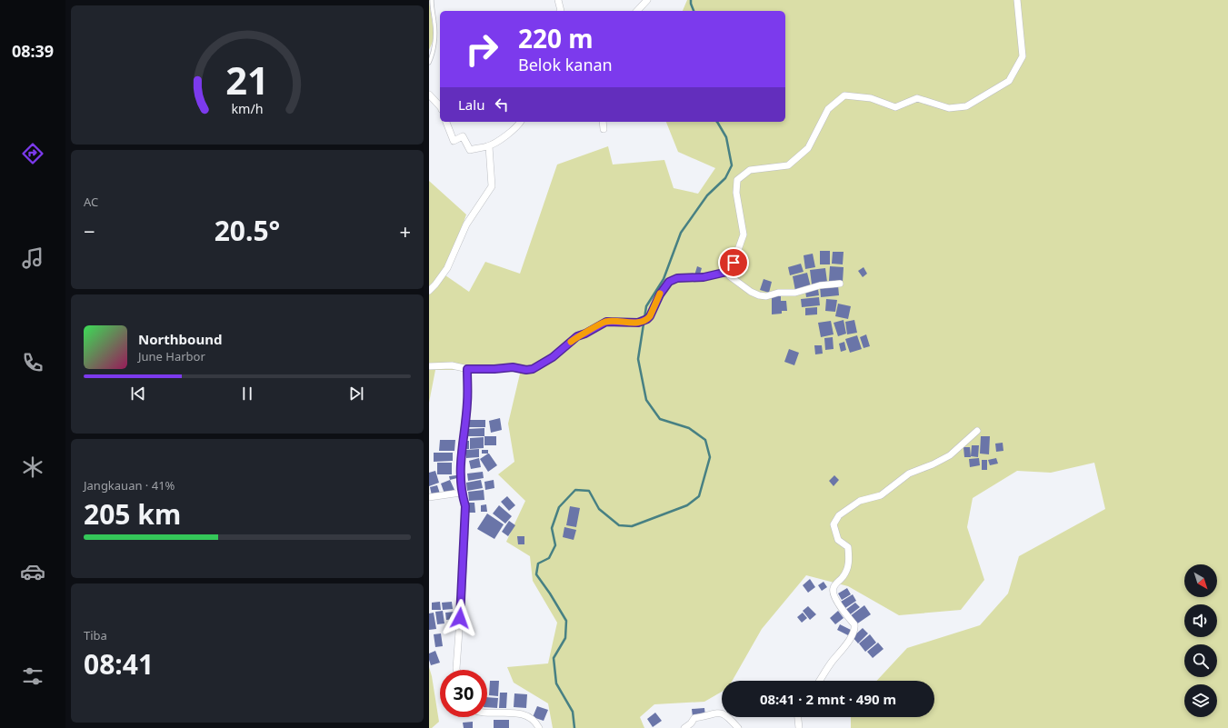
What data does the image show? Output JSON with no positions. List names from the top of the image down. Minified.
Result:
{"north":"bottom right","page":{"tabs":"08:39","turn":["220 m","Belok kanan"],"then":"Lalu","tile":["AC",["Jangkauan · 41%","205 km"],["Tiba","08:41"]],"heat":["−","20.5°","+"],"song":["Northbound","June Harbor"],"limit":"30","trip":"08:41 · 2 mnt · 490 m","gauge":["21","km/h"]}}
